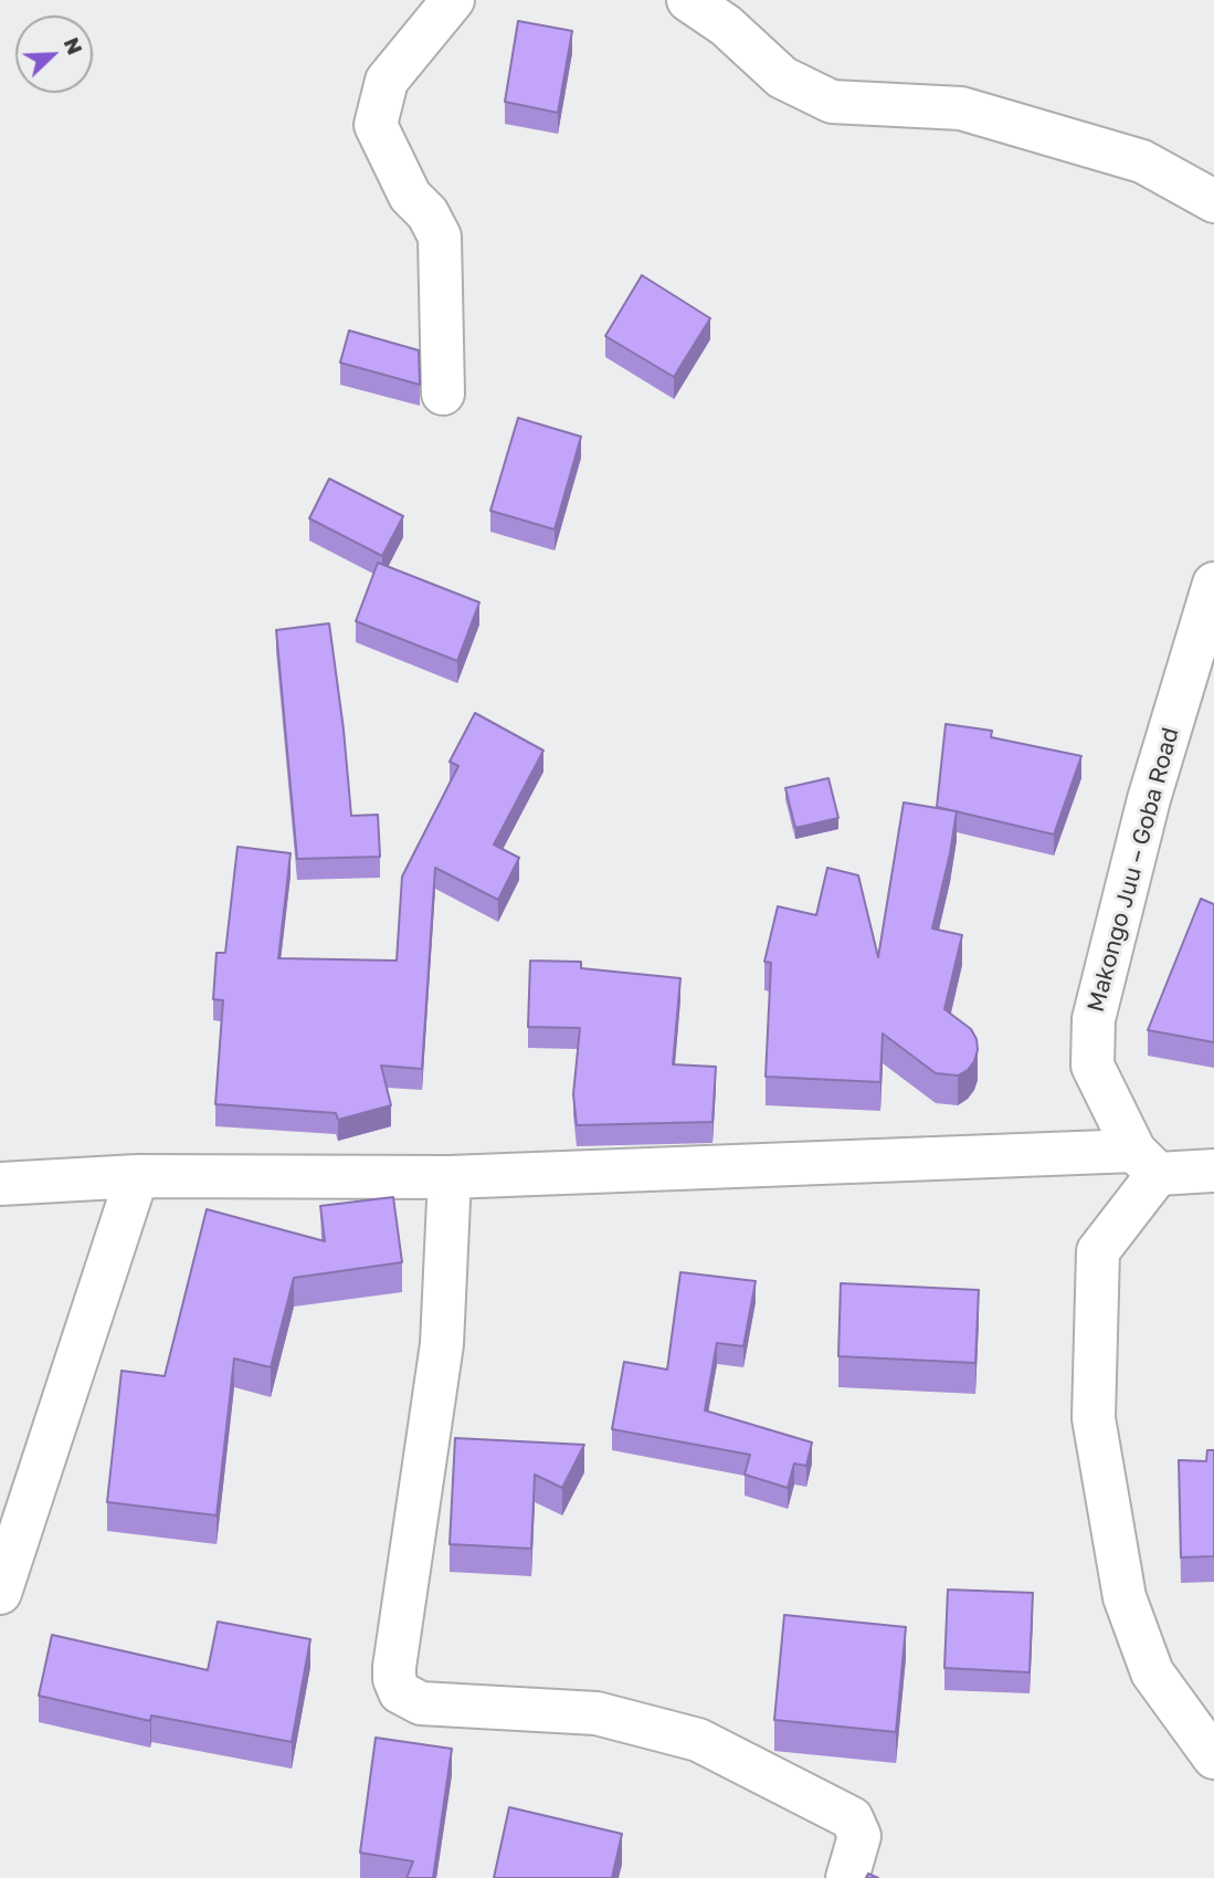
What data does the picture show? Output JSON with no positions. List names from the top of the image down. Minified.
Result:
{"streets":{"street":["Makongo Juu – Goba Road"]},"north":"top right"}
